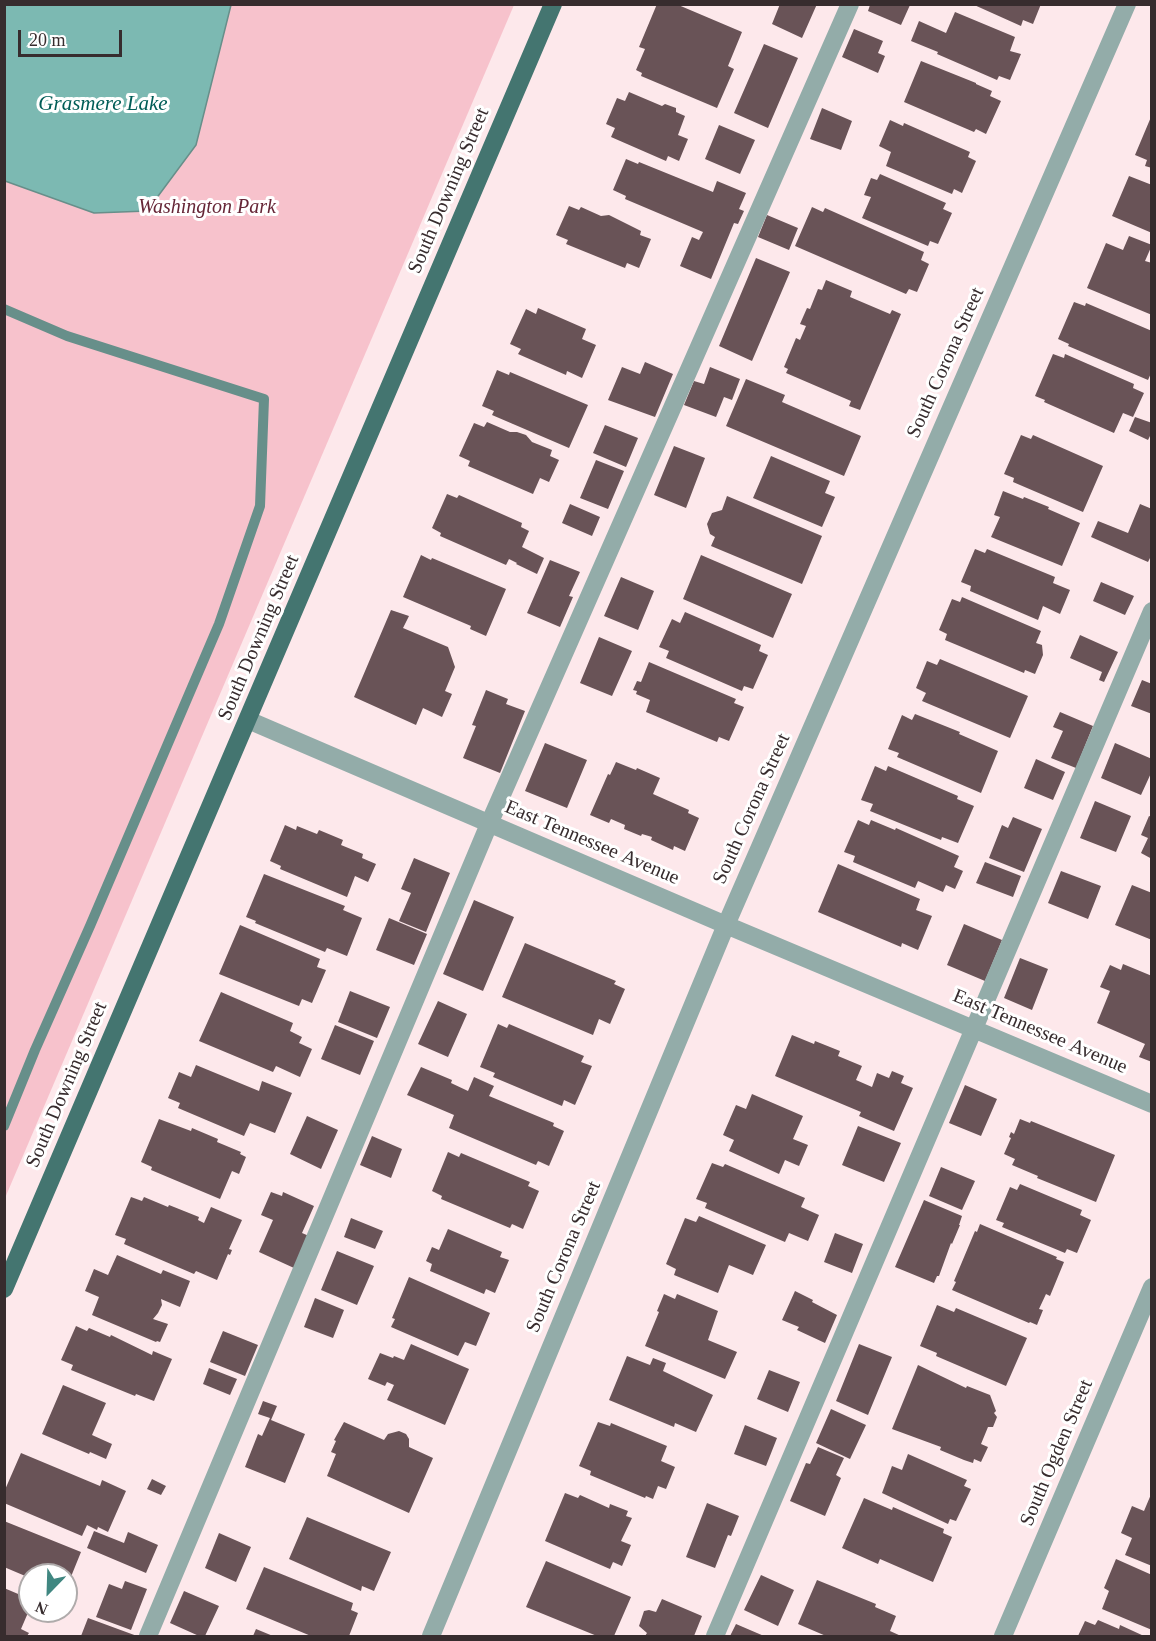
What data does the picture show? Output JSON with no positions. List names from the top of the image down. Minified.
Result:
{"streets":{"main road":["South Downing Street"],"street":["South Corona Street","East Tennessee Avenue","South Ogden Street"]},"crossings":[["South Downing Street","East Tennessee Avenue"],["South Corona Street","East Tennessee Avenue"]],"water":["Grasmere Lake"],"parks":["Washington Park"],"scale_bar":"20 m","north":"bottom left"}
